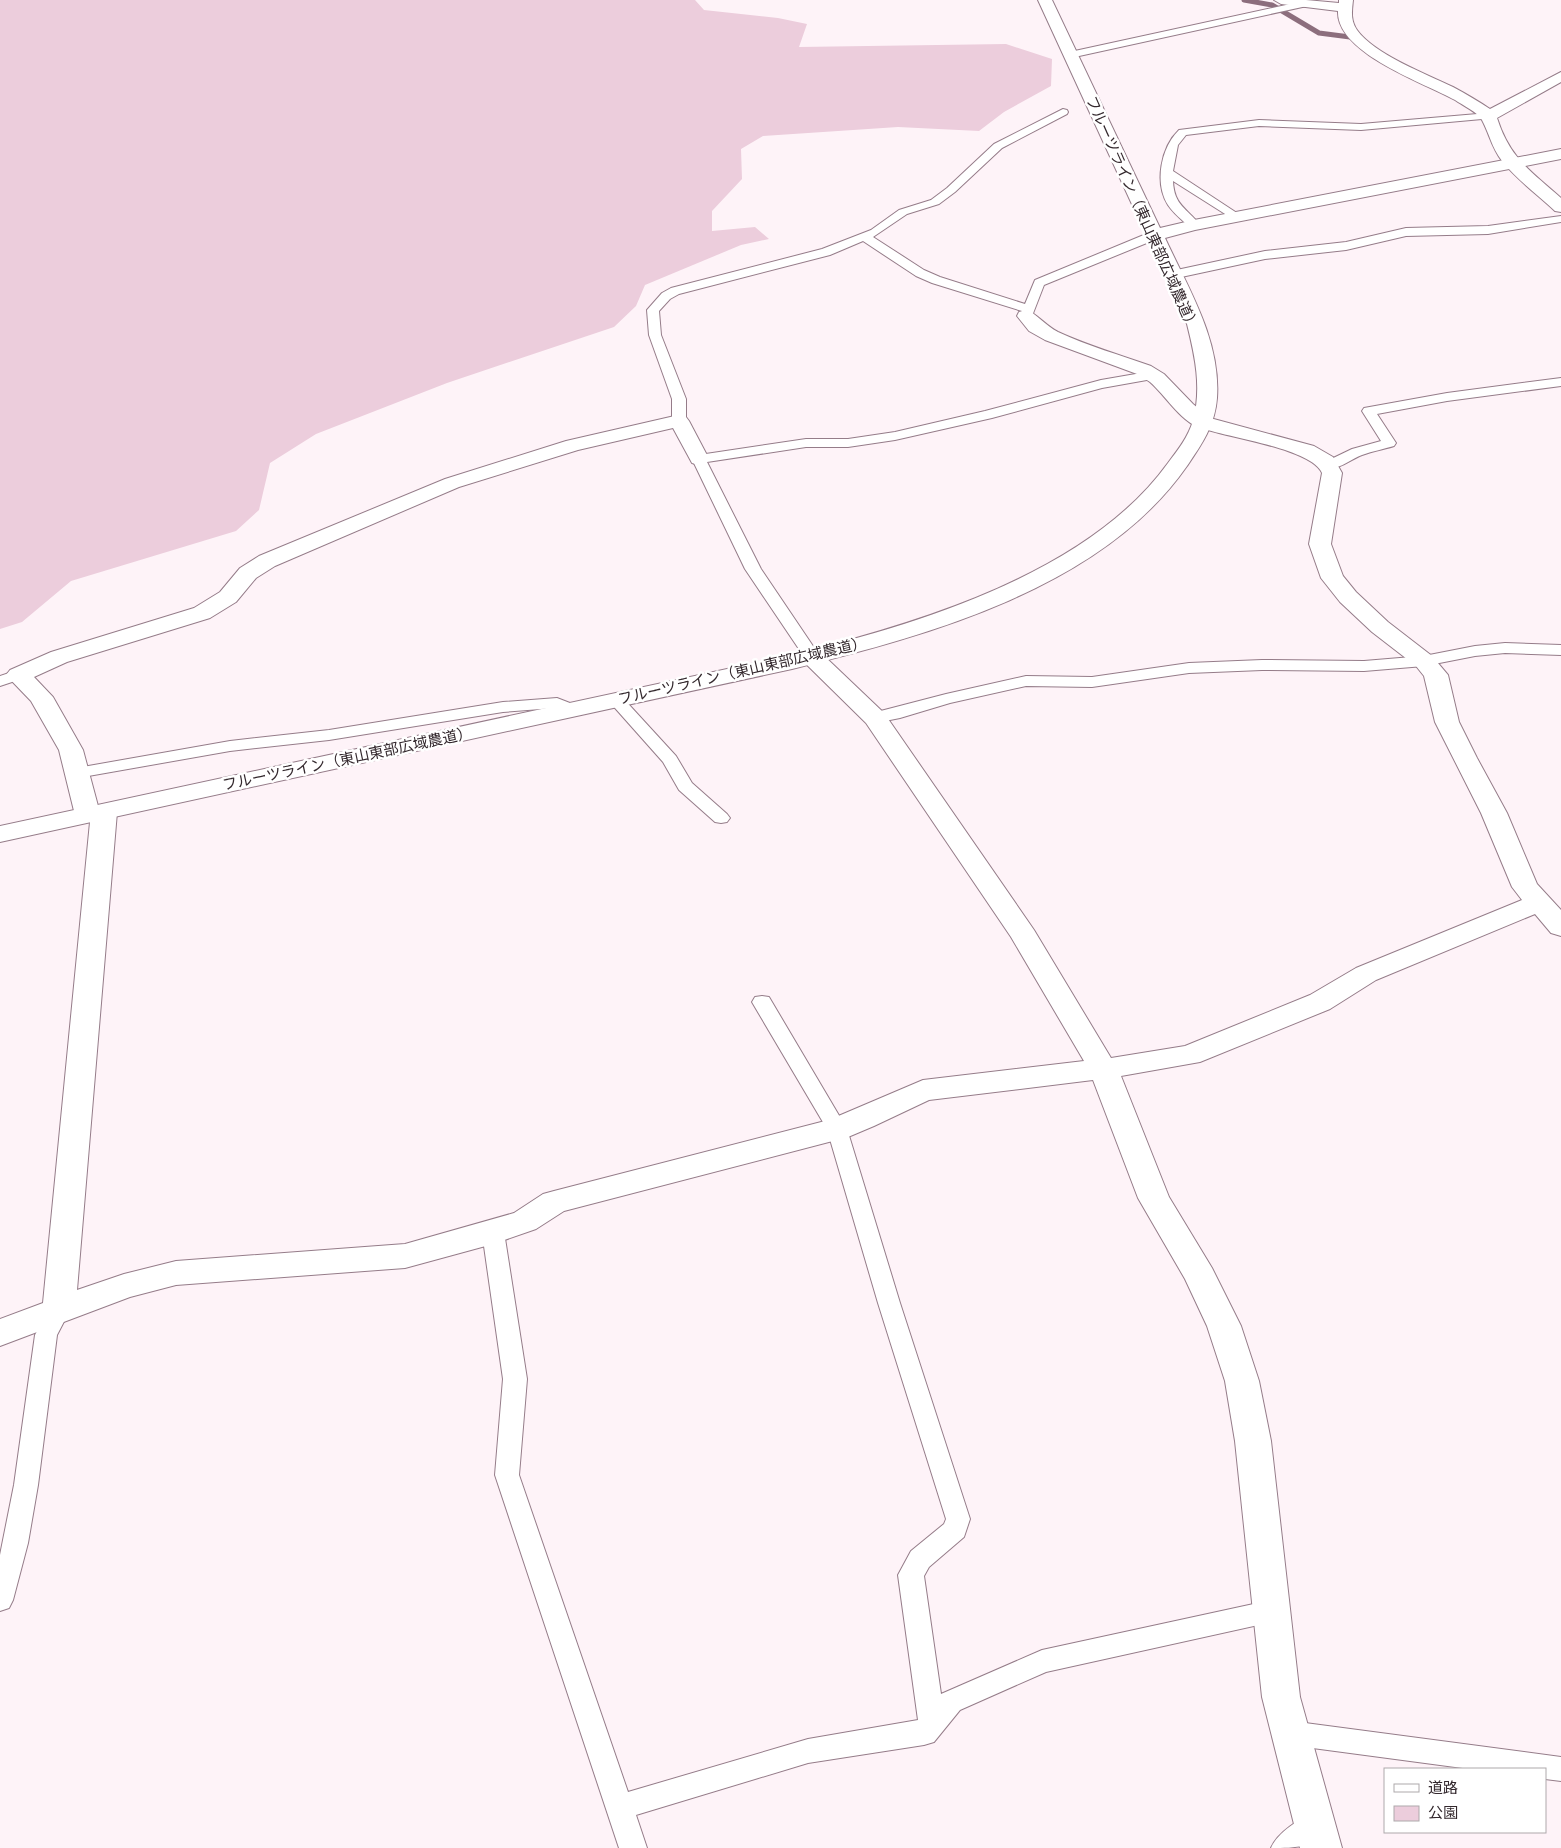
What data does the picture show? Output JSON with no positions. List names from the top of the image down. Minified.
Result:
{"streets":{"street":["フルーツライン（東山東部広域農道）"]},"legend":["道路","公園"]}
